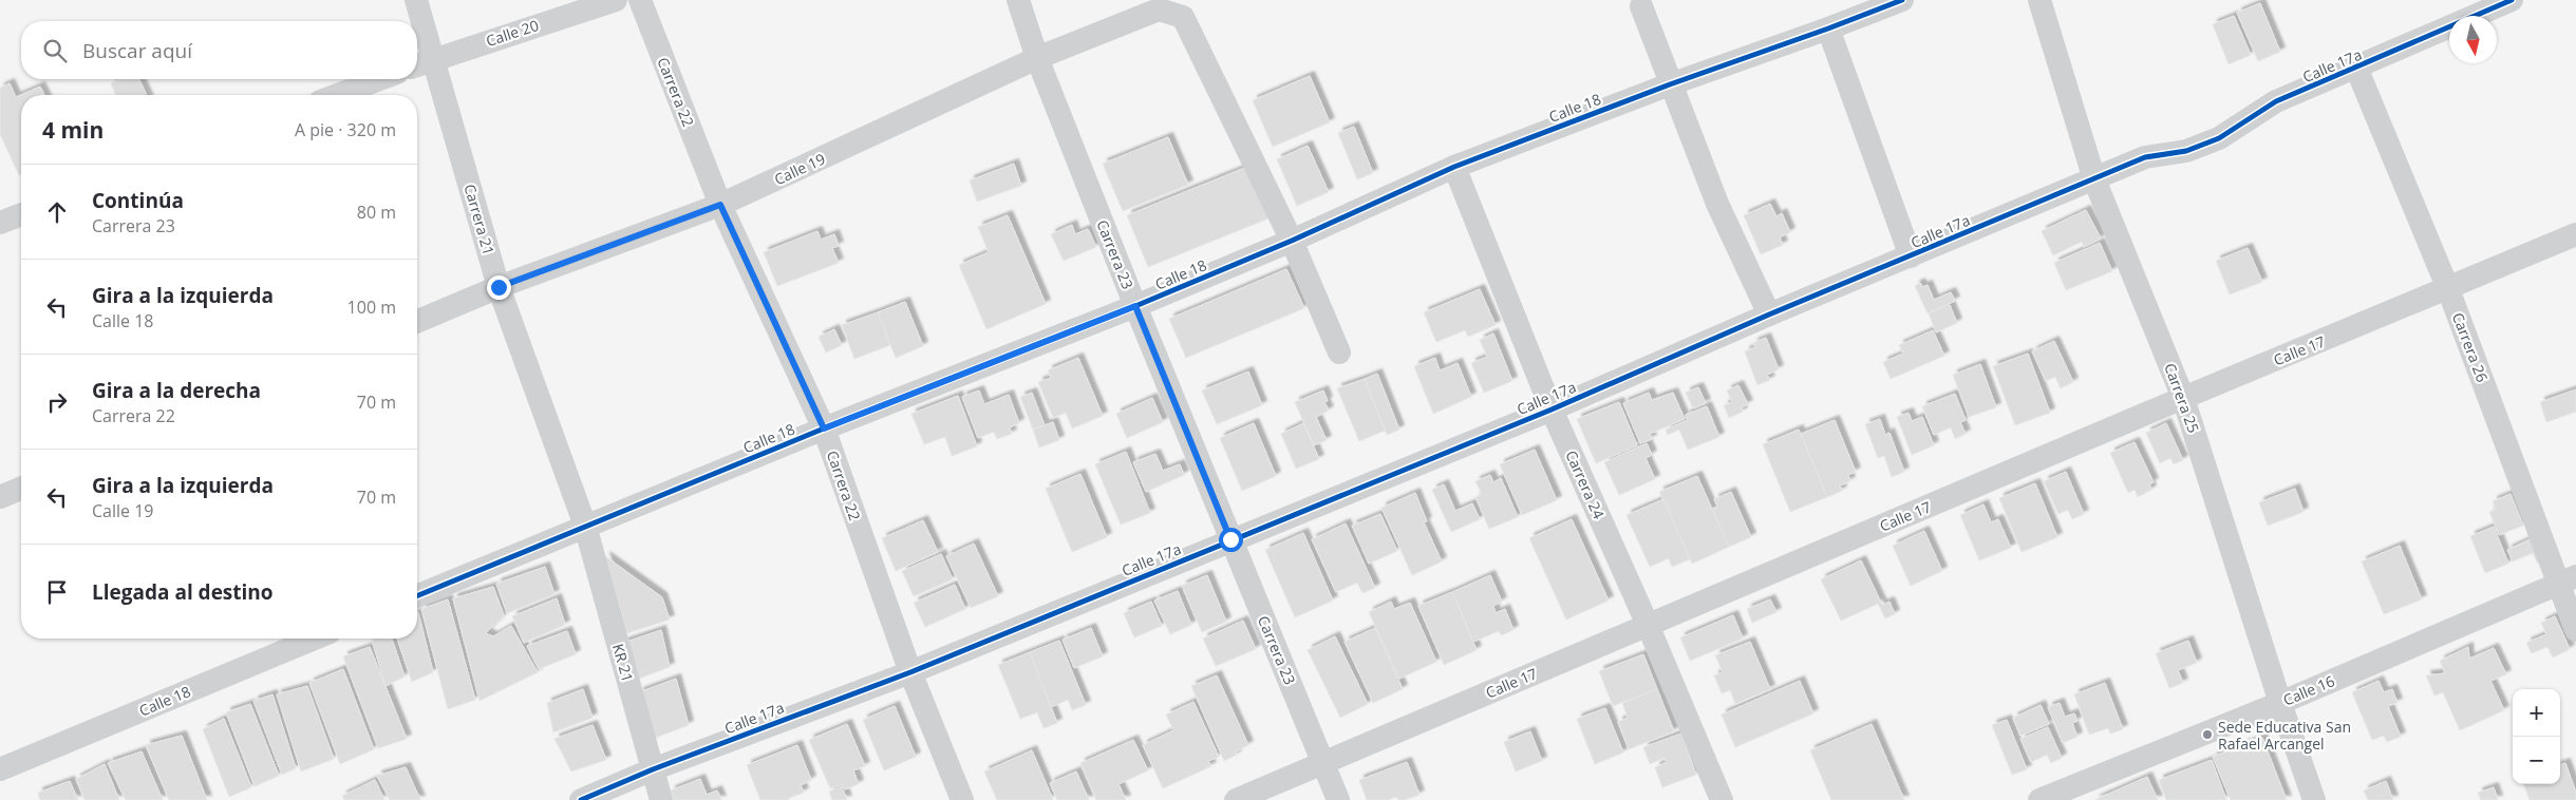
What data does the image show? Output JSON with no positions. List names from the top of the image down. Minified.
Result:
{"streets":{"street":["Calle 20","Calle 17a","Carrera 22","Calle 18","Calle 19","Carrera 21","Carrera 23","Carrera 26","Calle 17","Carrera 25","Carrera 24","KR 21","Calle 16"]},"crossings":[["Calle 20","Carrera 21"],["Calle 17a","Carrera 22"],["Calle 17a","Carrera 23"],["Calle 17a","Carrera 26"],["Calle 17a","Carrera 25"],["Calle 17a","Carrera 24"],["Calle 17a","KR 21"],["Carrera 22","Calle 18"],["Carrera 22","Calle 19"],["Calle 18","Calle 19"],["Calle 18","Carrera 21"],["Calle 18","Carrera 23"],["Calle 18","Carrera 24"],["Calle 18","KR 21"],["Calle 19","Carrera 21"],["Calle 19","Carrera 23"],["Carrera 21","KR 21"],["Carrera 23","Calle 17"],["Carrera 26","Calle 17"],["Carrera 26","Calle 16"],["Calle 17","Carrera 25"],["Calle 17","Carrera 24"],["Carrera 25","Calle 16"]],"places":["Sede Educativa San Rafael Arcangel"],"north":"bottom","page":{"search":"Buscar aquí","heading":["4 min","A pie · 320 m"],"list":[["Continúa","Carrera 23","80 m"],["Gira a la izquierda","Calle 18","100 m"],["Gira a la derecha","Carrera 22","70 m"],["Gira a la izquierda","Calle 19","70 m"],"Llegada al destino"],"map_buttons":["+","−"]}}
